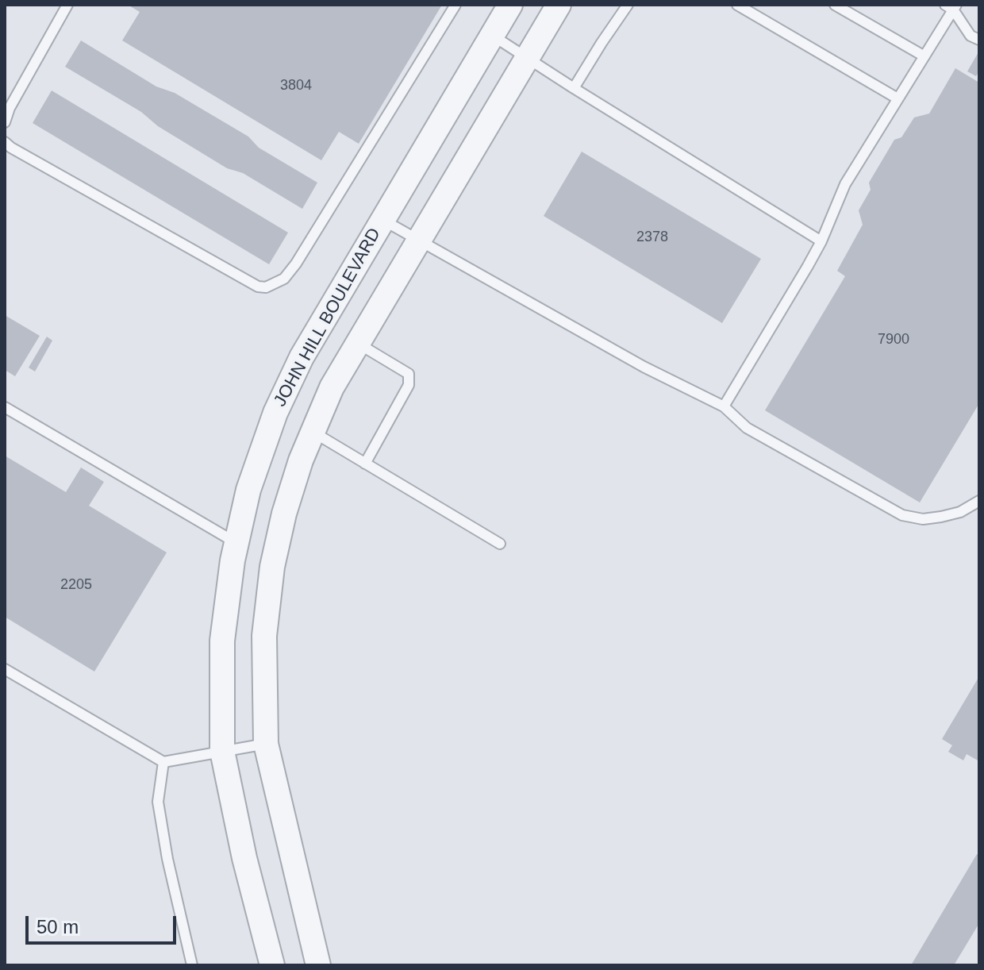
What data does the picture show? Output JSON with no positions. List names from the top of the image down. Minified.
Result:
{"streets":{"street":["JOHN HILL BOULEVARD"]},"house_numbers":["3804","2378","7900","2205"],"scale_bar":"50 m"}
